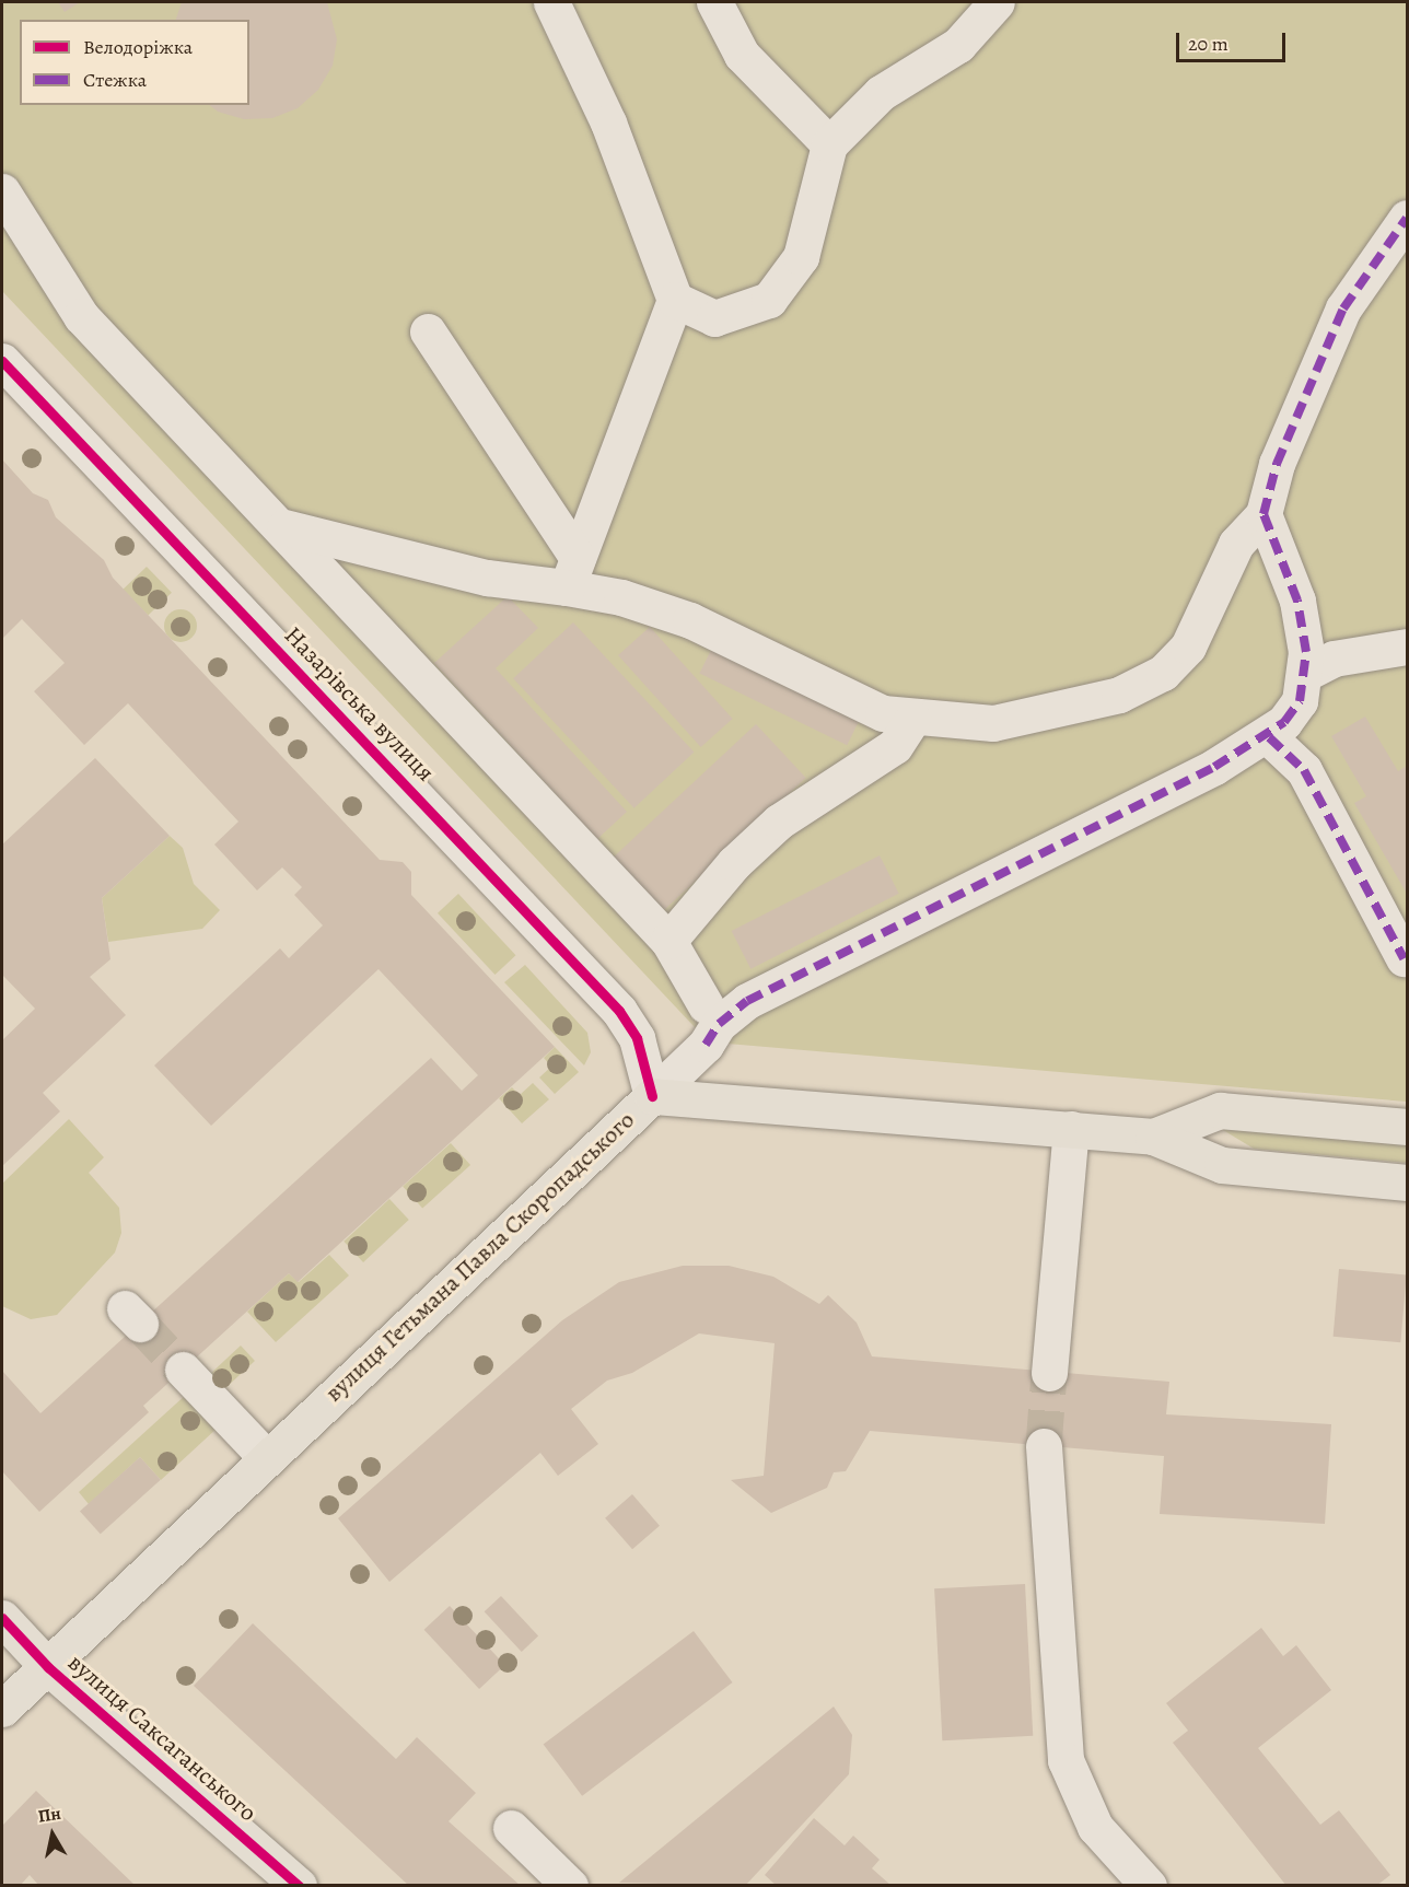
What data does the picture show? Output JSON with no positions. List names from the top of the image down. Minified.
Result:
{"streets":{"main road":["вулиця Гетьмана Павла Скоропадського","вулиця Саксаганського"],"street":["Назарівська вулиця"]},"crossings":[["Назарівська вулиця","вулиця Гетьмана Павла Скоропадського"],["вулиця Гетьмана Павла Скоропадського","вулиця Саксаганського"]],"legend":["Велодоріжка","Стежка"],"scale_bar":"20 m","north":"top"}
